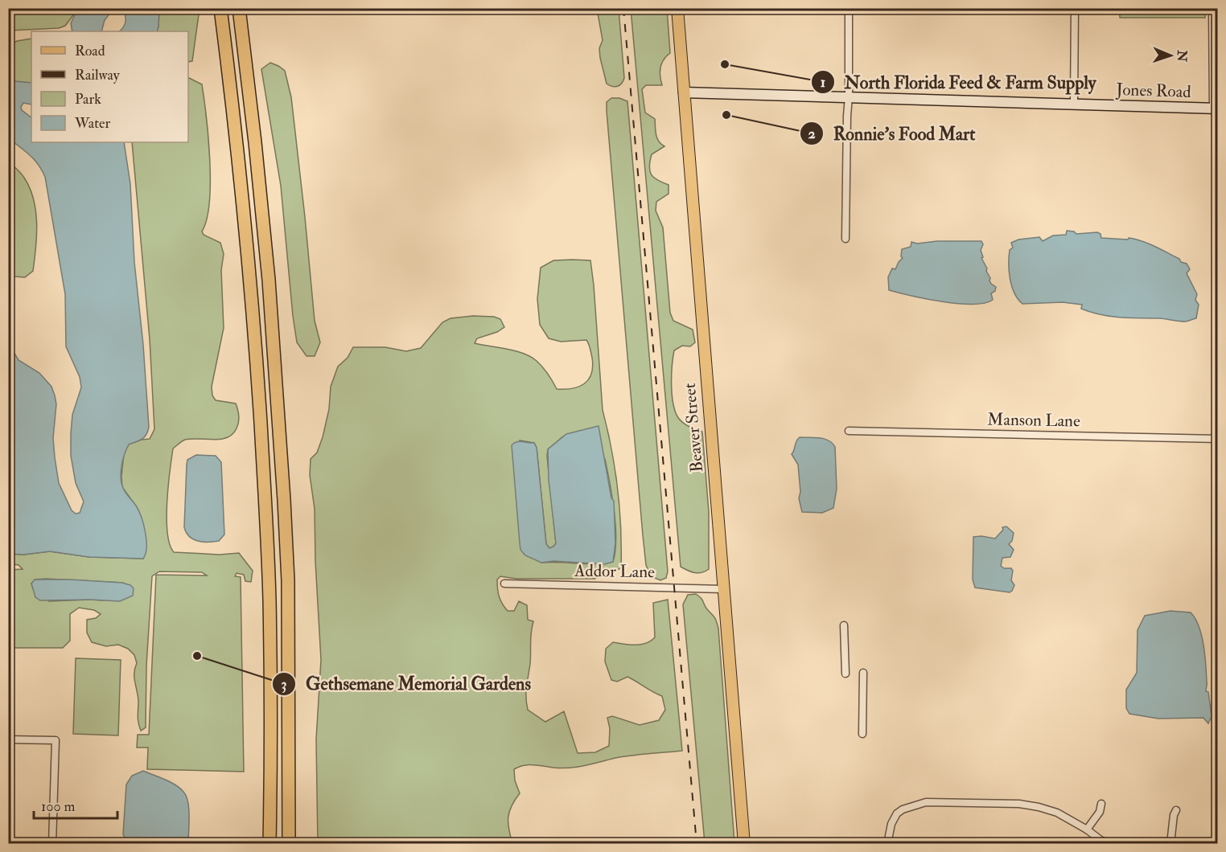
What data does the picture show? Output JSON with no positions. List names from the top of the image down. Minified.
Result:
{"streets":{"main road":["Beaver Street"],"street":["Jones Road","Manson Lane","Addor Lane"]},"crossings":[["Jones Road","Beaver Street"],["Beaver Street","Addor Lane"]],"places":["North Florida Feed & Farm Supply","Ronnie's Food Mart","Gethsemane Memorial Gardens"],"legend":["Road","Railway","Park","Water"],"scale_bar":"100 m","north":"right"}
